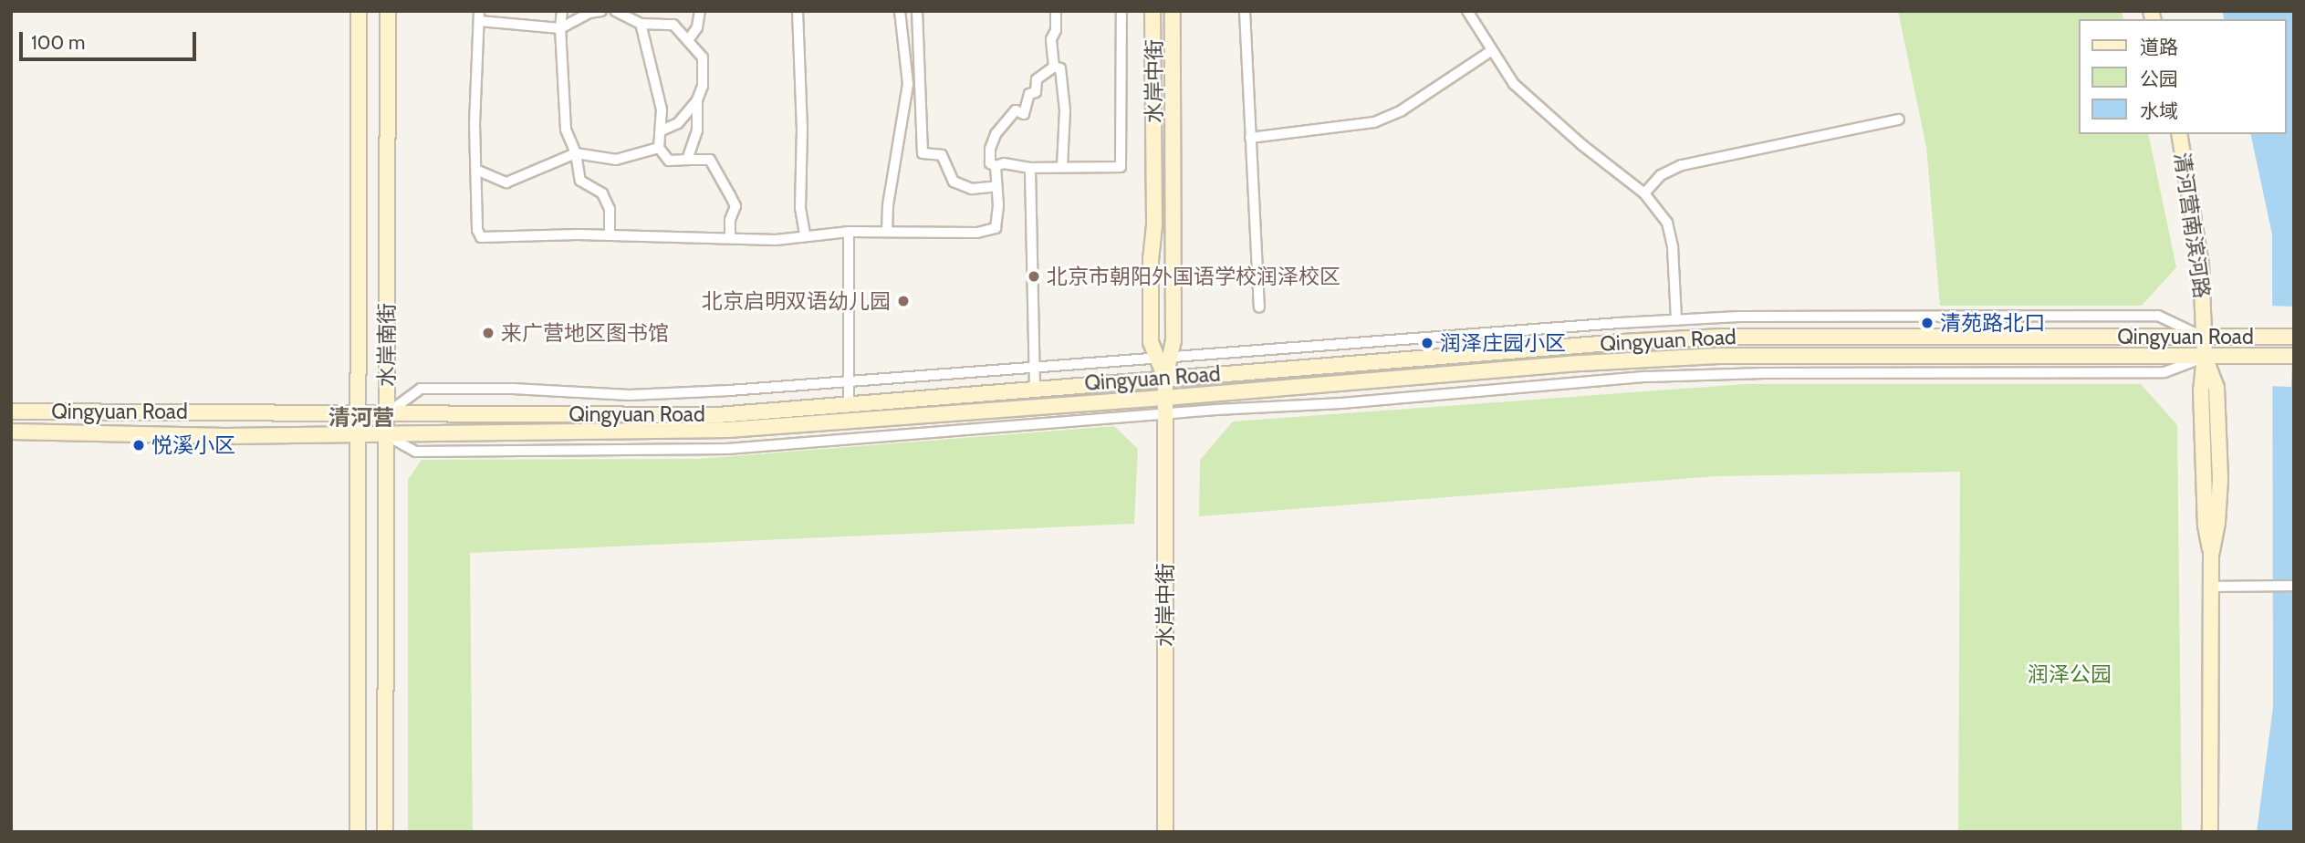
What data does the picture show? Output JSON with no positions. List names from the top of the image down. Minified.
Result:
{"streets":{"main road":["水岸中街","清河营南滨河路","Qingyuan Road","水岸南街"]},"crossings":[["水岸中街","Qingyuan Road"],["清河营南滨河路","Qingyuan Road"],["Qingyuan Road","水岸南街"]],"districts":["清河营"],"parks":["润泽公园"],"places":["北京市朝阳外国语学校润泽校区","北京启明双语幼儿园","清苑路北口","来广营地区图书馆","润泽庄园小区","悦溪小区"],"legend":["道路","公园","水域"],"scale_bar":"100 m"}
